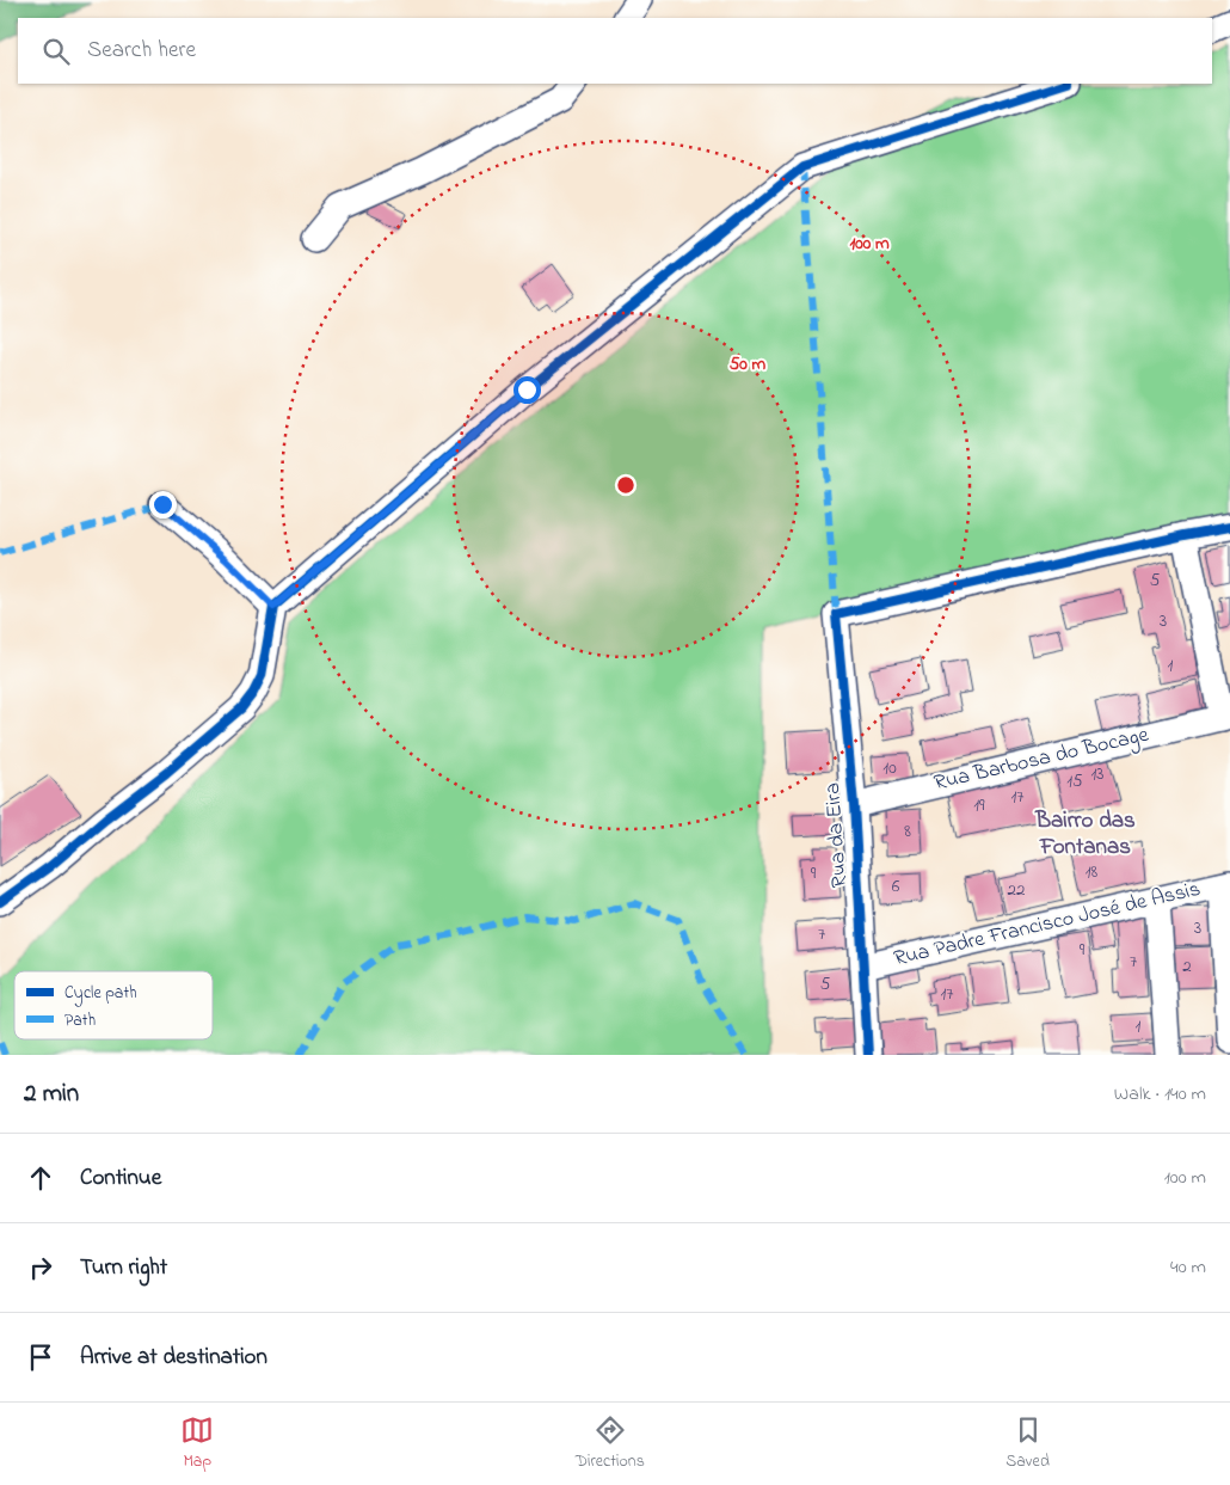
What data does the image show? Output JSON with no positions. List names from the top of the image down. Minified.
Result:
{"streets":{"street":["Rua Barbosa do Bocage","Rua da Eira","Rua Padre Francisco José de Assis"]},"crossings":[["Rua Barbosa do Bocage","Rua da Eira"],["Rua da Eira","Rua Padre Francisco José de Assis"]],"districts":["Bairro das Fontanas"],"house_numbers":["5","3","1","10","13","15","17","19","8","18","9","6","22","3","7","9","7","2","5","17","1"],"legend":["Cycle path","Path"],"page":{"search":"Search here","heading":["2 min","Walk · 140 m"],"list":[["Continue","100 m"],["Turn right","40 m"],"Arrive at destination"],"nav":["Map","Directions","Saved"]},"rings":["100 m","50 m"]}
